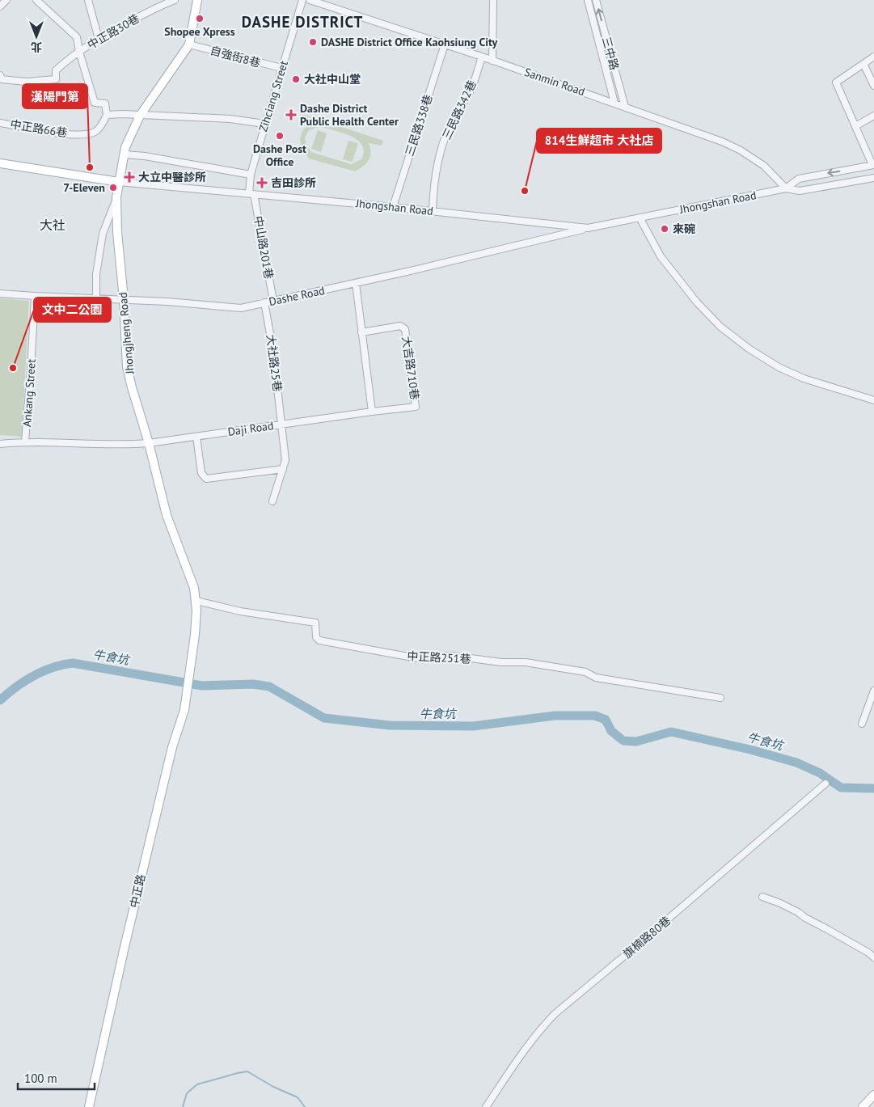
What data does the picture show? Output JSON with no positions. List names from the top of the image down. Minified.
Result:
{"streets":{"main road":["Jhongshan Road","Jhongjheng Road","中正路"],"street":["中正路30巷","三中路","自強街8巷","Sanmin Road","Zihciang Street","三民路342巷","三民路338巷","中正路66巷","中山路201巷","Dashe Road","大社路25巷","大吉路710巷","Ankang Street","Daji Road","中正路251巷","旗楠路80巷"]},"crossings":[["三中路","Sanmin Road"],["自強街8巷","Zihciang Street"],["自強街8巷","Jhongjheng Road"],["Sanmin Road","三民路342巷"],["Sanmin Road","三民路338巷"],["Sanmin Road","Jhongshan Road"],["Zihciang Street","Jhongshan Road"],["Zihciang Street","中山路201巷"],["三民路342巷","Jhongshan Road"],["三民路338巷","Jhongshan Road"],["Jhongshan Road","中山路201巷"],["Jhongshan Road","Dashe Road"],["Jhongshan Road","Jhongjheng Road"],["中山路201巷","Dashe Road"],["Dashe Road","Jhongjheng Road"],["Dashe Road","大社路25巷"],["Dashe Road","Ankang Street"],["Jhongjheng Road","Daji Road"],["Jhongjheng Road","中正路251巷"],["Jhongjheng Road","中正路"],["大社路25巷","Daji Road"],["大吉路710巷","Daji Road"],["Ankang Street","Daji Road"]],"districts":["DASHE DISTRICT","大社"],"water":["牛食坑"],"places":{"other":["Shopee Xpress","DASHE District Office Kaohsiung City","大社中山堂","Dashe Post Office","漢陽門第","7-Eleven","814生鮮超市 大社店","來碗","文中二公園"],"health":["Dashe District Public Health Center","大立中醫診所","吉田診所"]},"scale_bar":"100 m","north":"bottom"}
